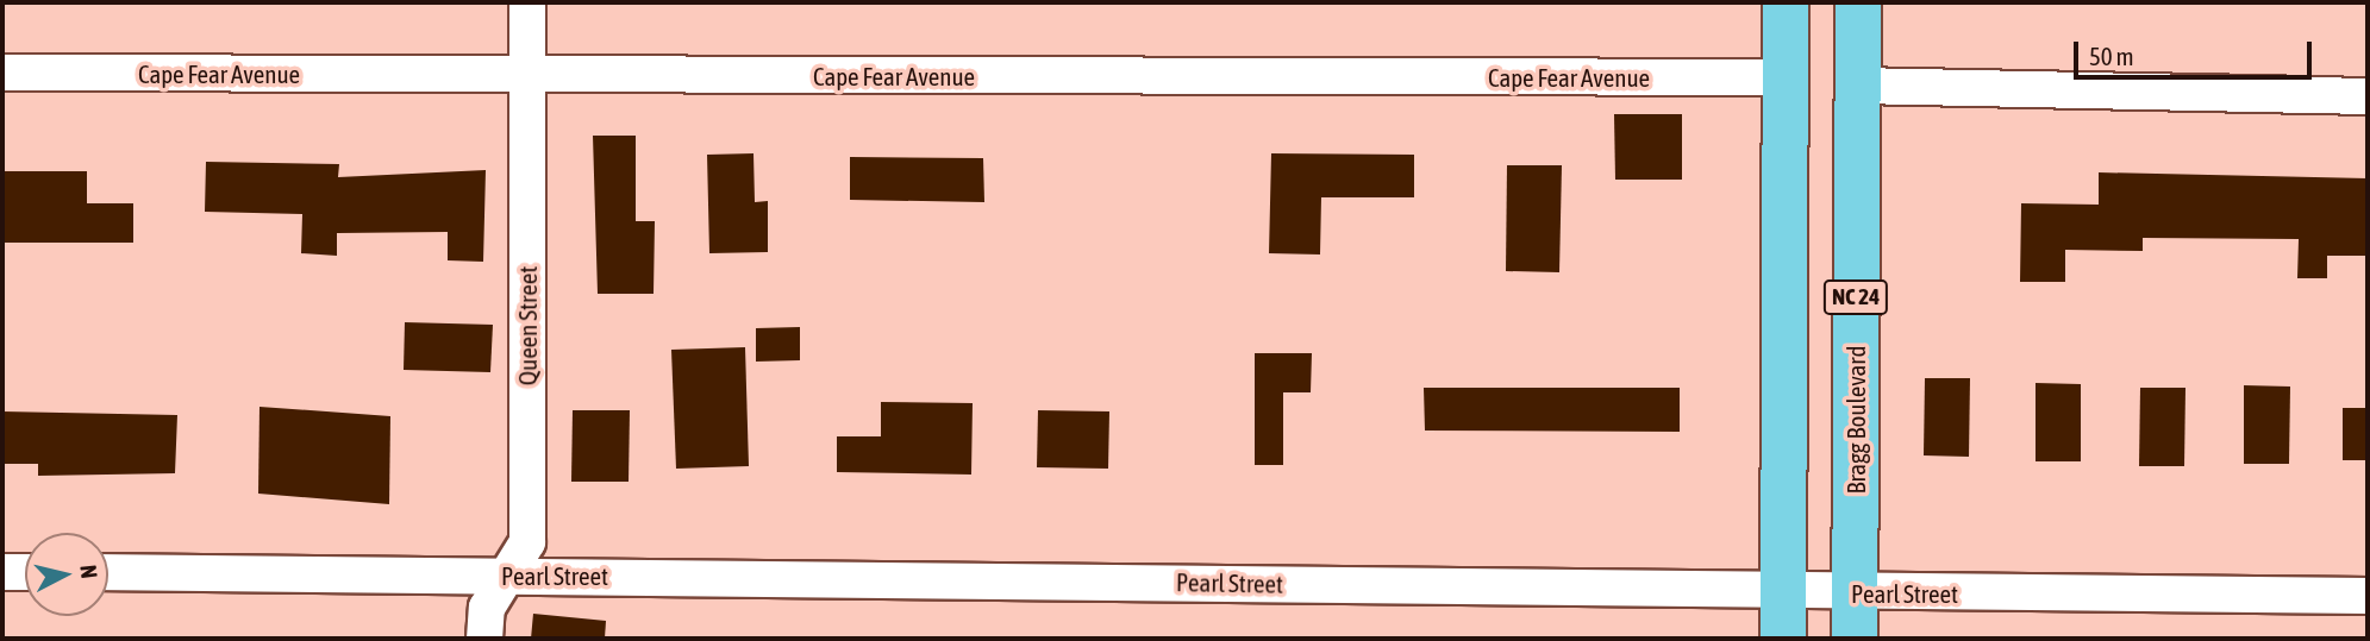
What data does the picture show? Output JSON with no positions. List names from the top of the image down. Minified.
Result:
{"streets":{"main road":["NC 24","Bragg Boulevard"],"street":["Cape Fear Avenue","Queen Street","Pearl Street"]},"crossings":[["Cape Fear Avenue","Queen Street"],["Queen Street","Pearl Street"],["Bragg Boulevard","Pearl Street"]],"scale_bar":"50 m","north":"right"}
